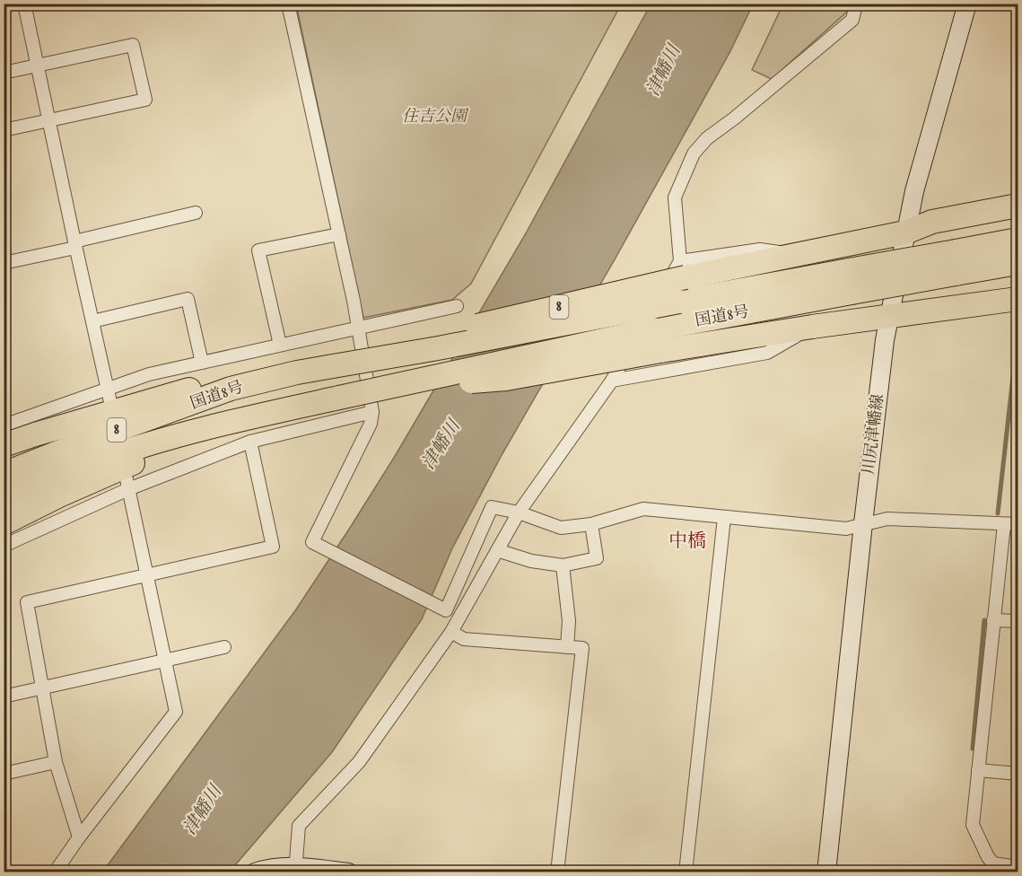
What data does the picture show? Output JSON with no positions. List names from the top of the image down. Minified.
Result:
{"streets":{"highway":["8","国道8号"],"main road":["川尻津幡線"]},"crossings":[["8","国道8号"],["国道8号","川尻津幡線"]],"districts":["中橋"],"water":["津幡川"],"parks":["住吉公園"]}
